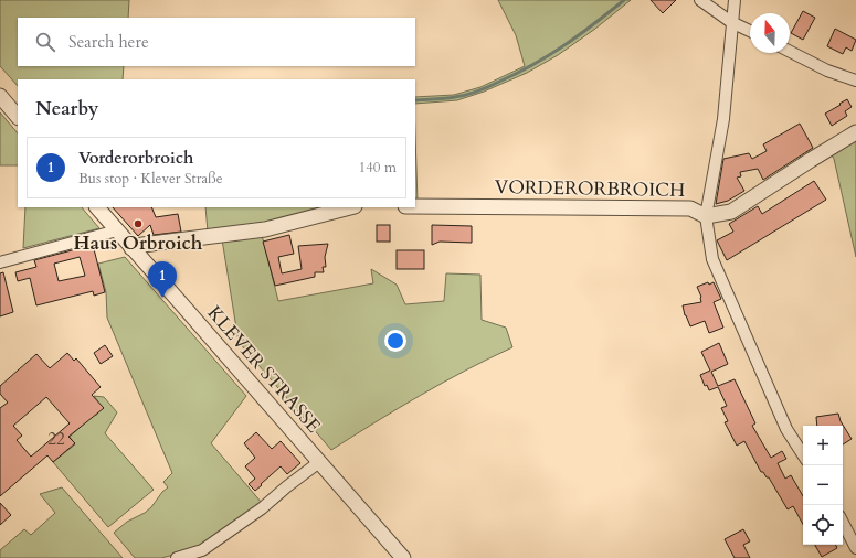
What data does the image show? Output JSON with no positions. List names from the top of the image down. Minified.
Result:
{"streets":{"street":["VORDERORBROICH","KLEVER STRASSE"]},"places":["Haus Orbroich"],"house_numbers":["22"],"north":"top","page":{"search":"Search here","heading":"Nearby","list":[{"mark":"1","name":"Vorderorbroich","note":"Bus stop · Klever Straße","value":"140 m"}],"pins":"1","map_buttons":["+","−"]}}
